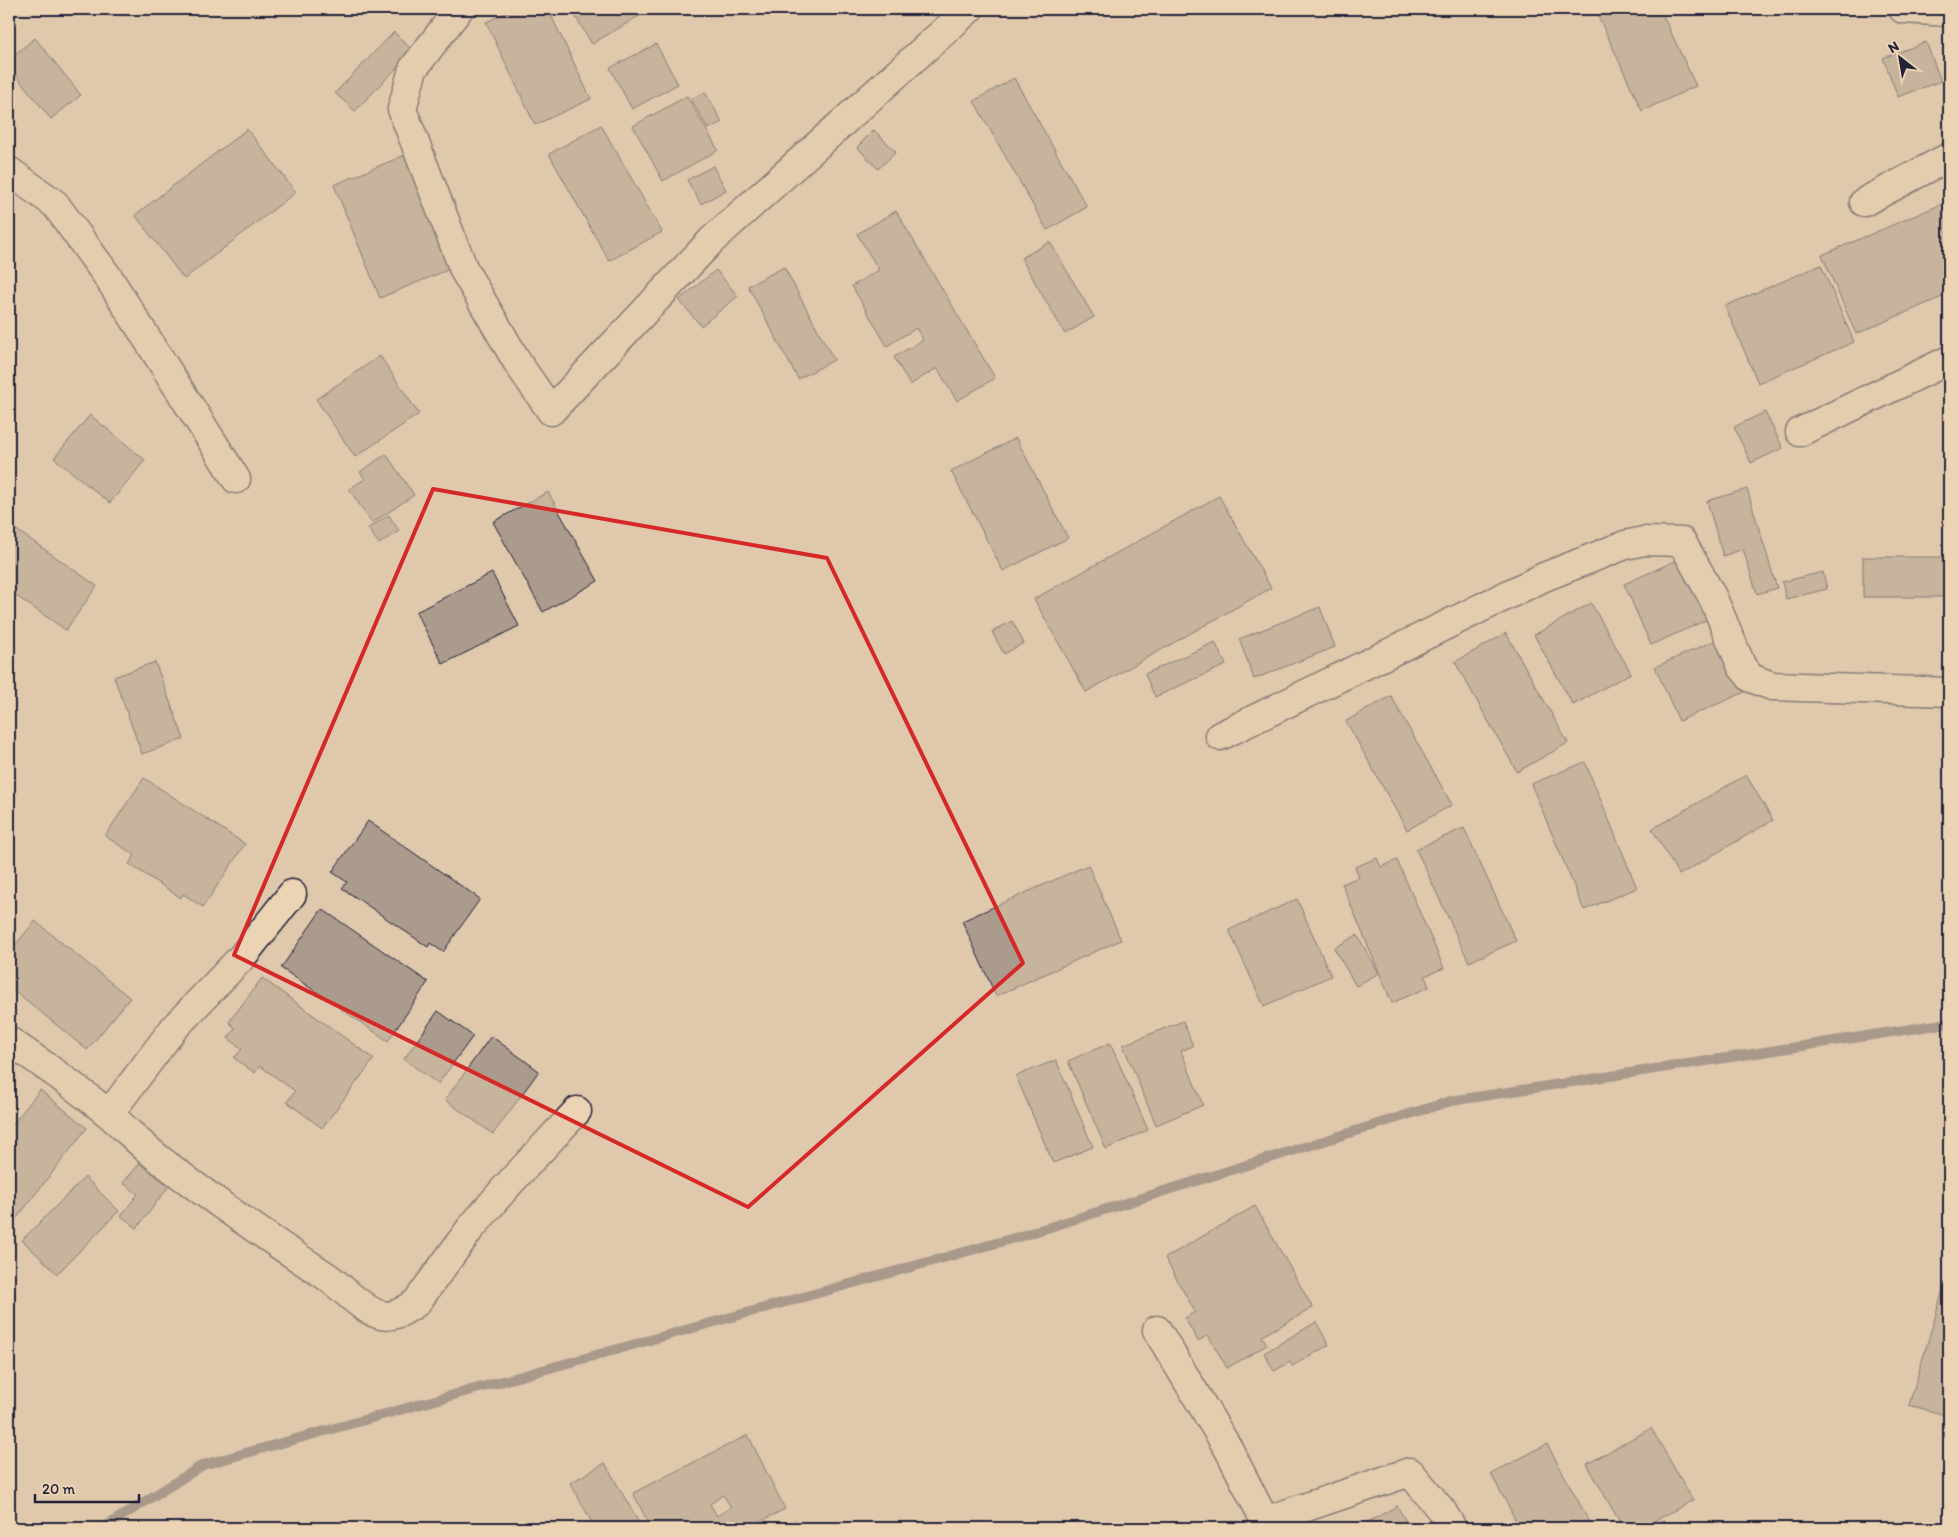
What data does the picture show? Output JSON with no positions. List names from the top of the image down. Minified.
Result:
{"scale_bar":"20 m","north":"top left"}
